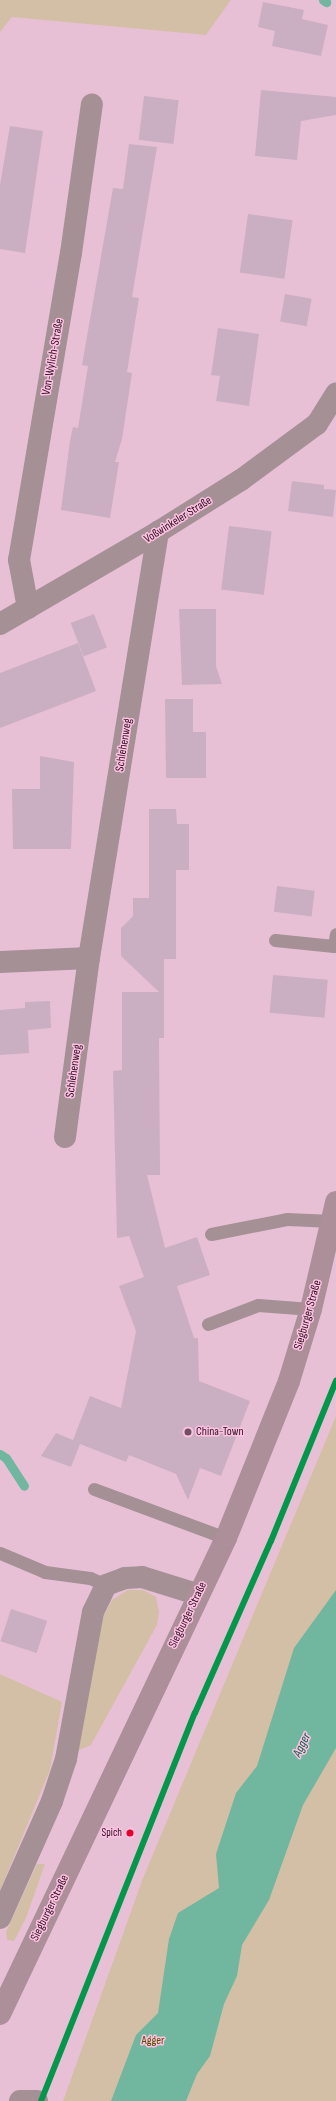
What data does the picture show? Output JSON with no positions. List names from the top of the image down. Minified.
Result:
{"streets":{"main road":["Siegburger Straße"],"street":["Von-Wylich-Straße","Voßwinkeler Straße","Schlehenweg"]},"crossings":[["Von-Wylich-Straße","Voßwinkeler Straße"],["Voßwinkeler Straße","Schlehenweg"]],"water":["Agger"],"parks":["Agger"],"places":["China-Town","Spich"]}
